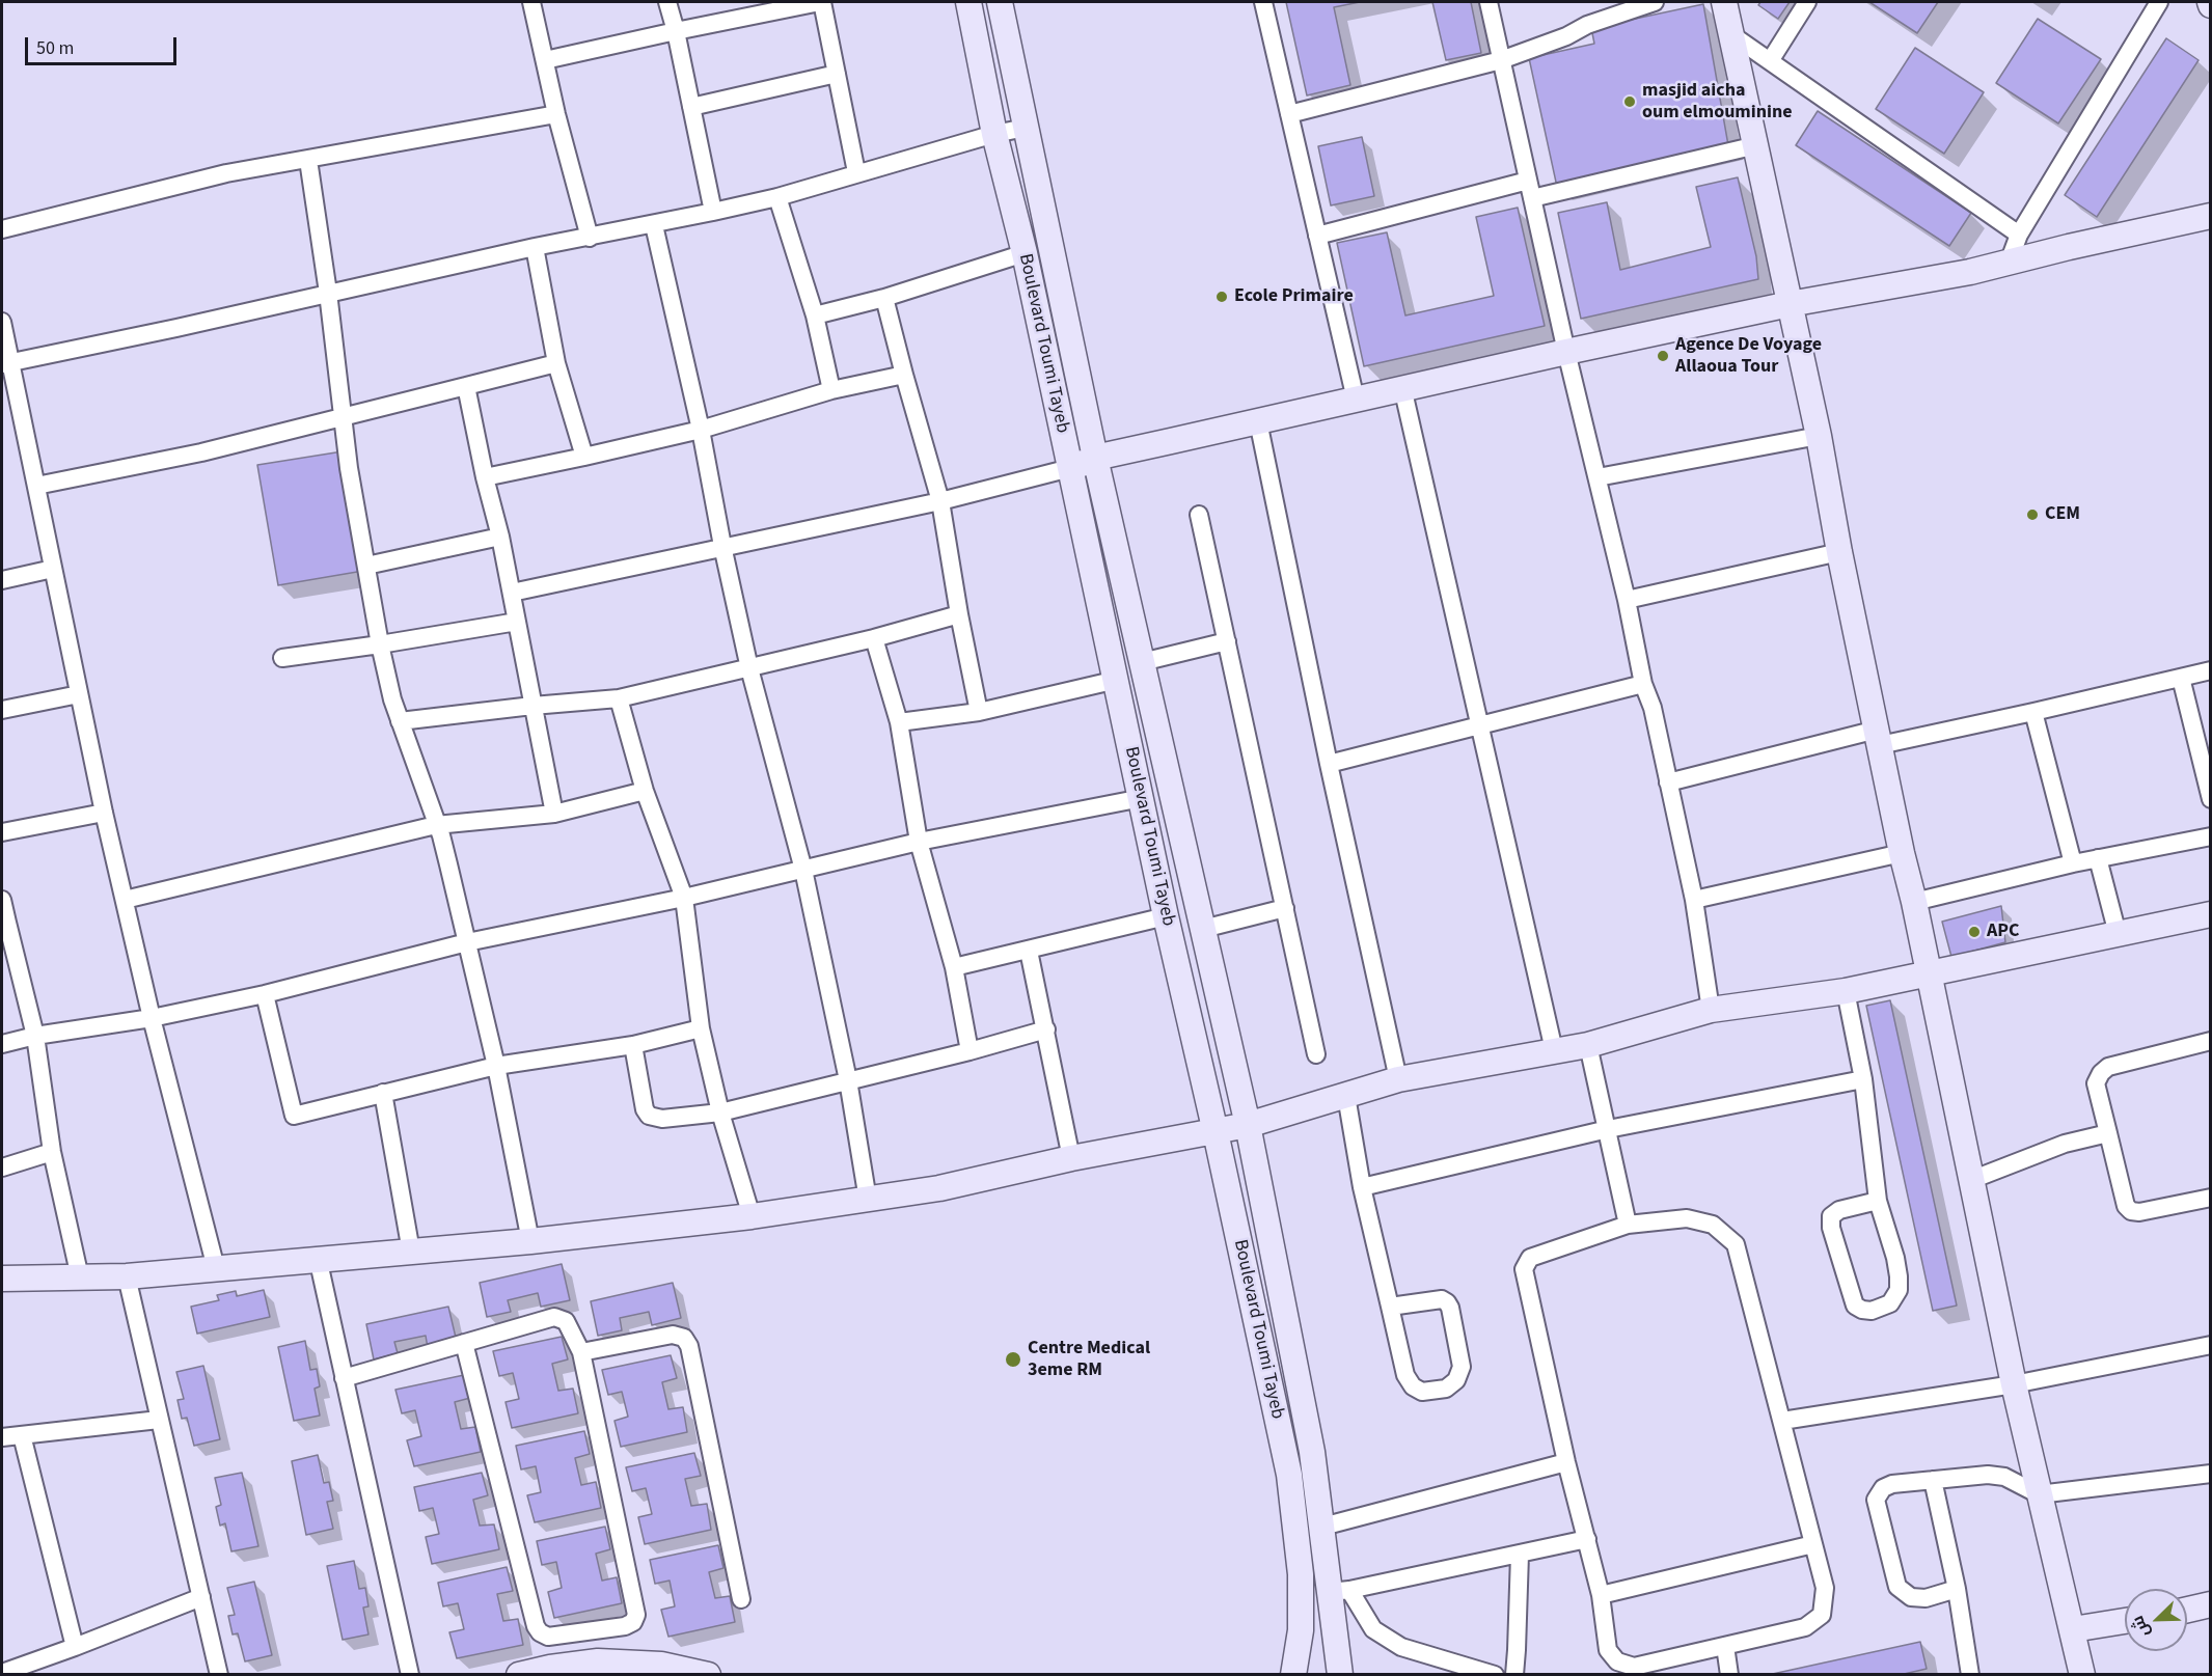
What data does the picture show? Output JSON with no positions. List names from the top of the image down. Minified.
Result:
{"streets":{"main road":["Boulevard Toumi Tayeb"]},"places":["masjid aicha oum elmouminine","Ecole Primaire","Agence De Voyage Allaoua Tour","CEM","APC","Centre Medical 3eme RM"],"scale_bar":"50 m","north":"bottom left"}
